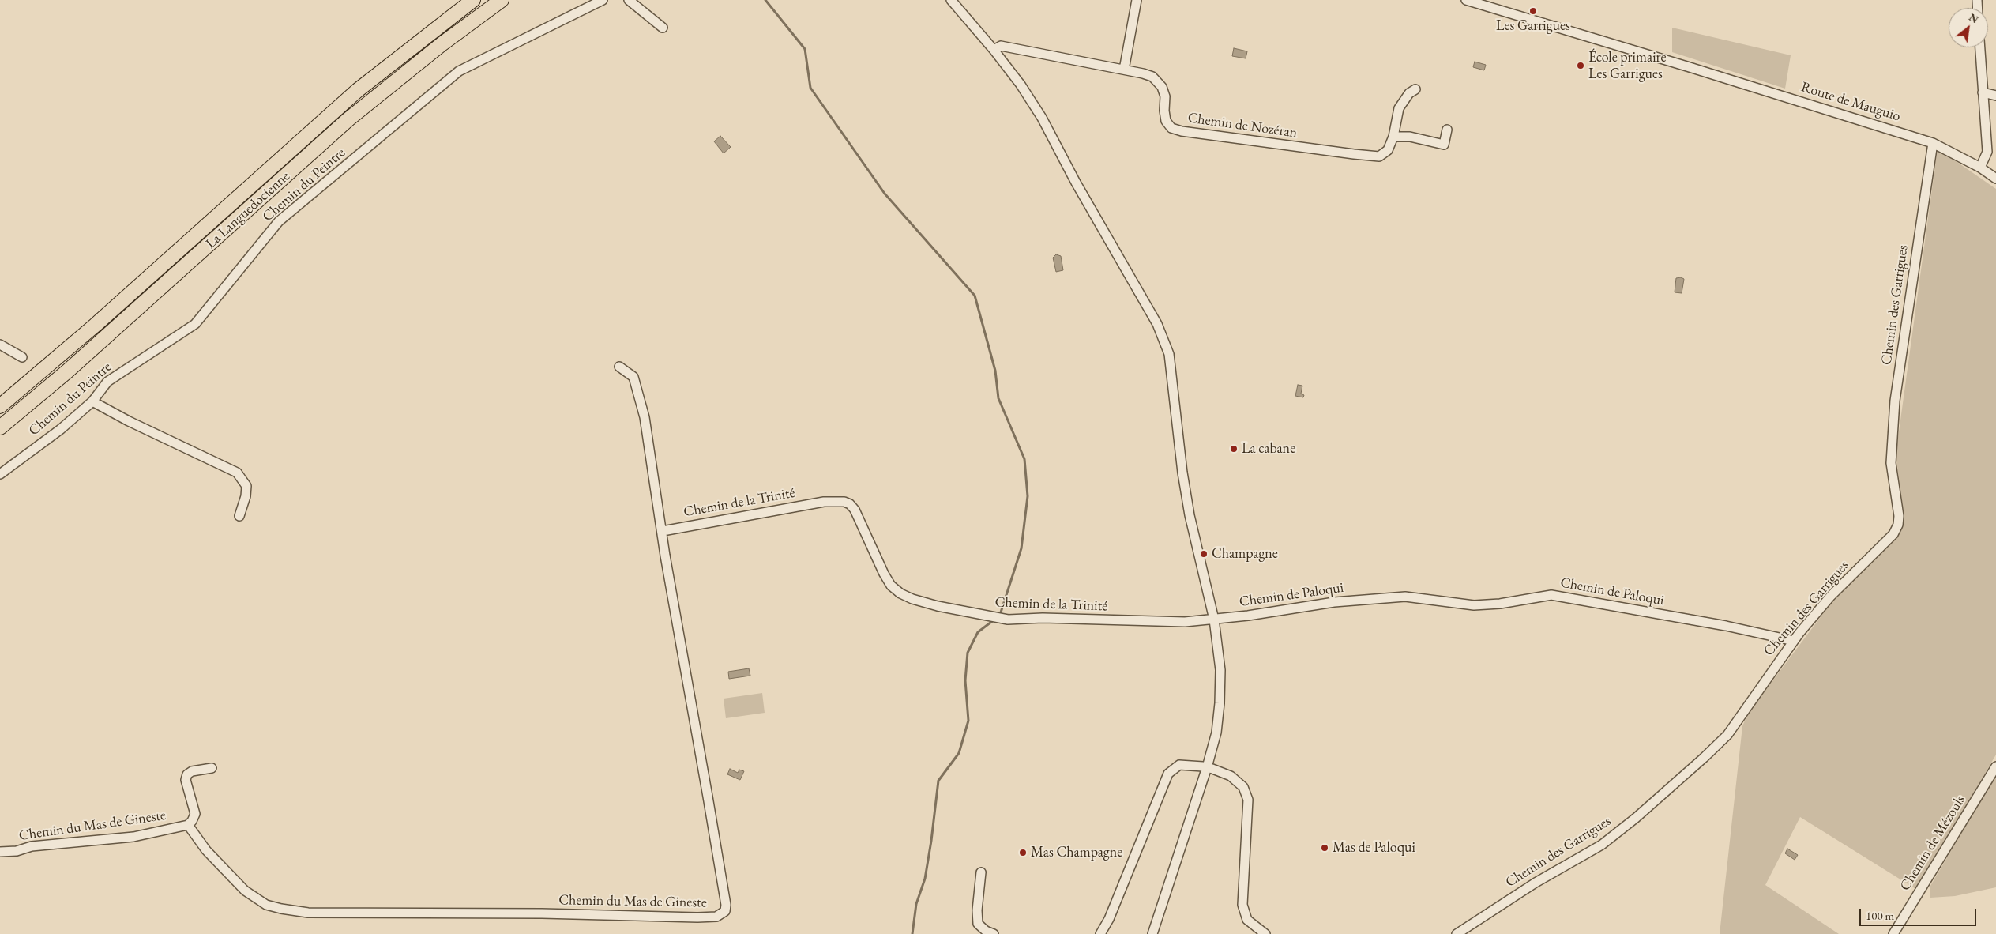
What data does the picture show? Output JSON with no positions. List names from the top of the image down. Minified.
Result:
{"streets":{"highway":["La Languedocienne"],"street":["Route de Mauguio","Chemin de Nozéran","Chemin du Peintre","Chemin des Garrigues","Chemin de la Trinité","Chemin de Paloqui","Chemin du Mas de Gineste","Chemin de Mézouls"]},"crossings":[["Route de Mauguio","Chemin des Garrigues"],["Chemin des Garrigues","Chemin de Paloqui"],["Chemin de la Trinité","Chemin de Paloqui"],["Chemin de la Trinité","Chemin du Mas de Gineste"]],"places":["Les Garrigues","École primaire Les Garrigues","La cabane","Champagne","Mas de Paloqui","Mas Champagne"],"scale_bar":"100 m","north":"top right"}
